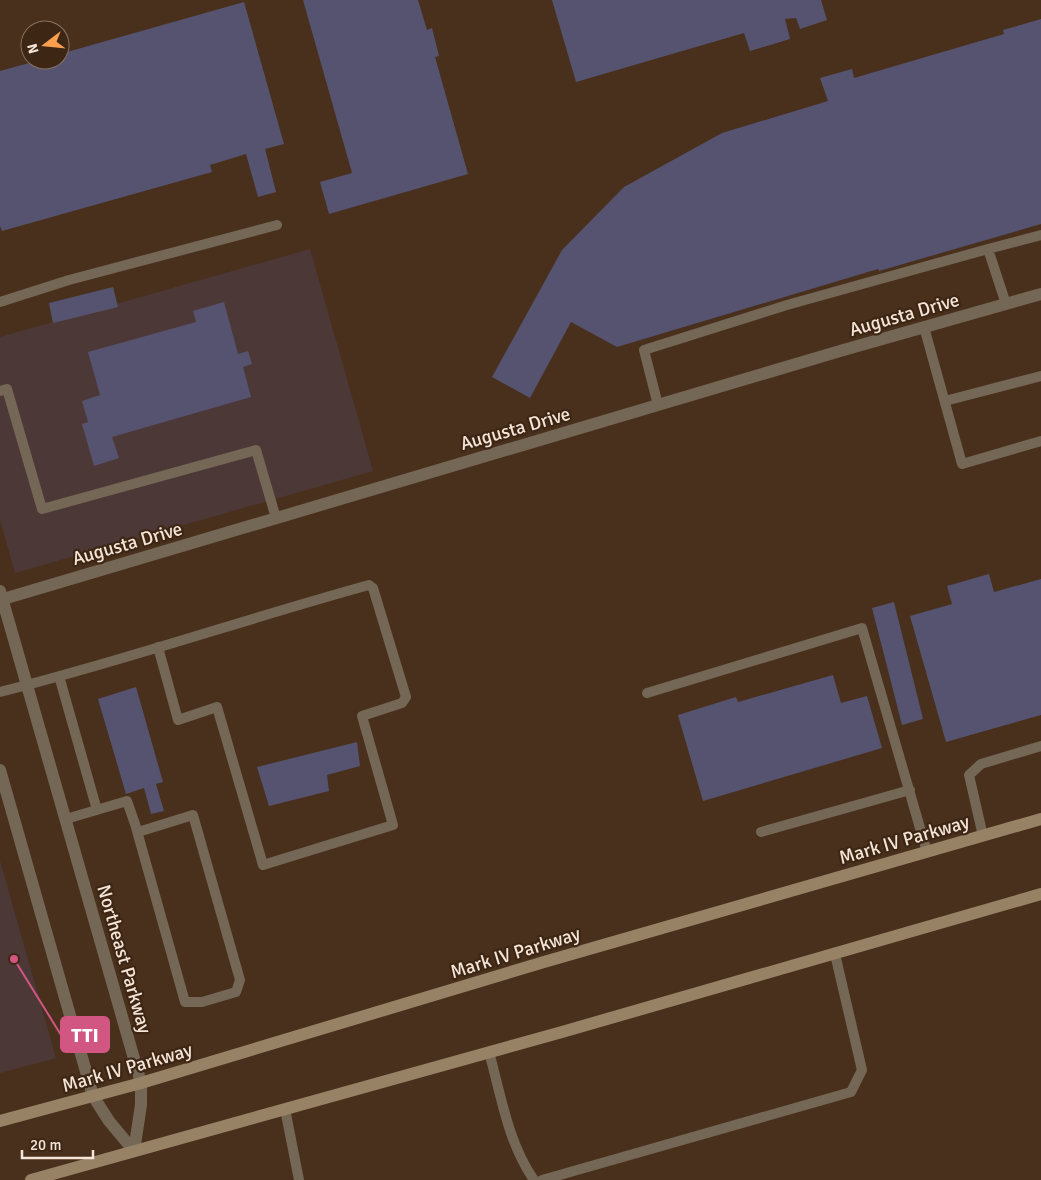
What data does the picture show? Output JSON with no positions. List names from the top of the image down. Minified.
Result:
{"streets":{"main road":["Mark IV Parkway"],"street":["Augusta Drive","Northeast Parkway"]},"crossings":[["Augusta Drive","Northeast Parkway"],["Mark IV Parkway","Northeast Parkway"]],"places":["TTI"],"scale_bar":"20 m","north":"left"}
